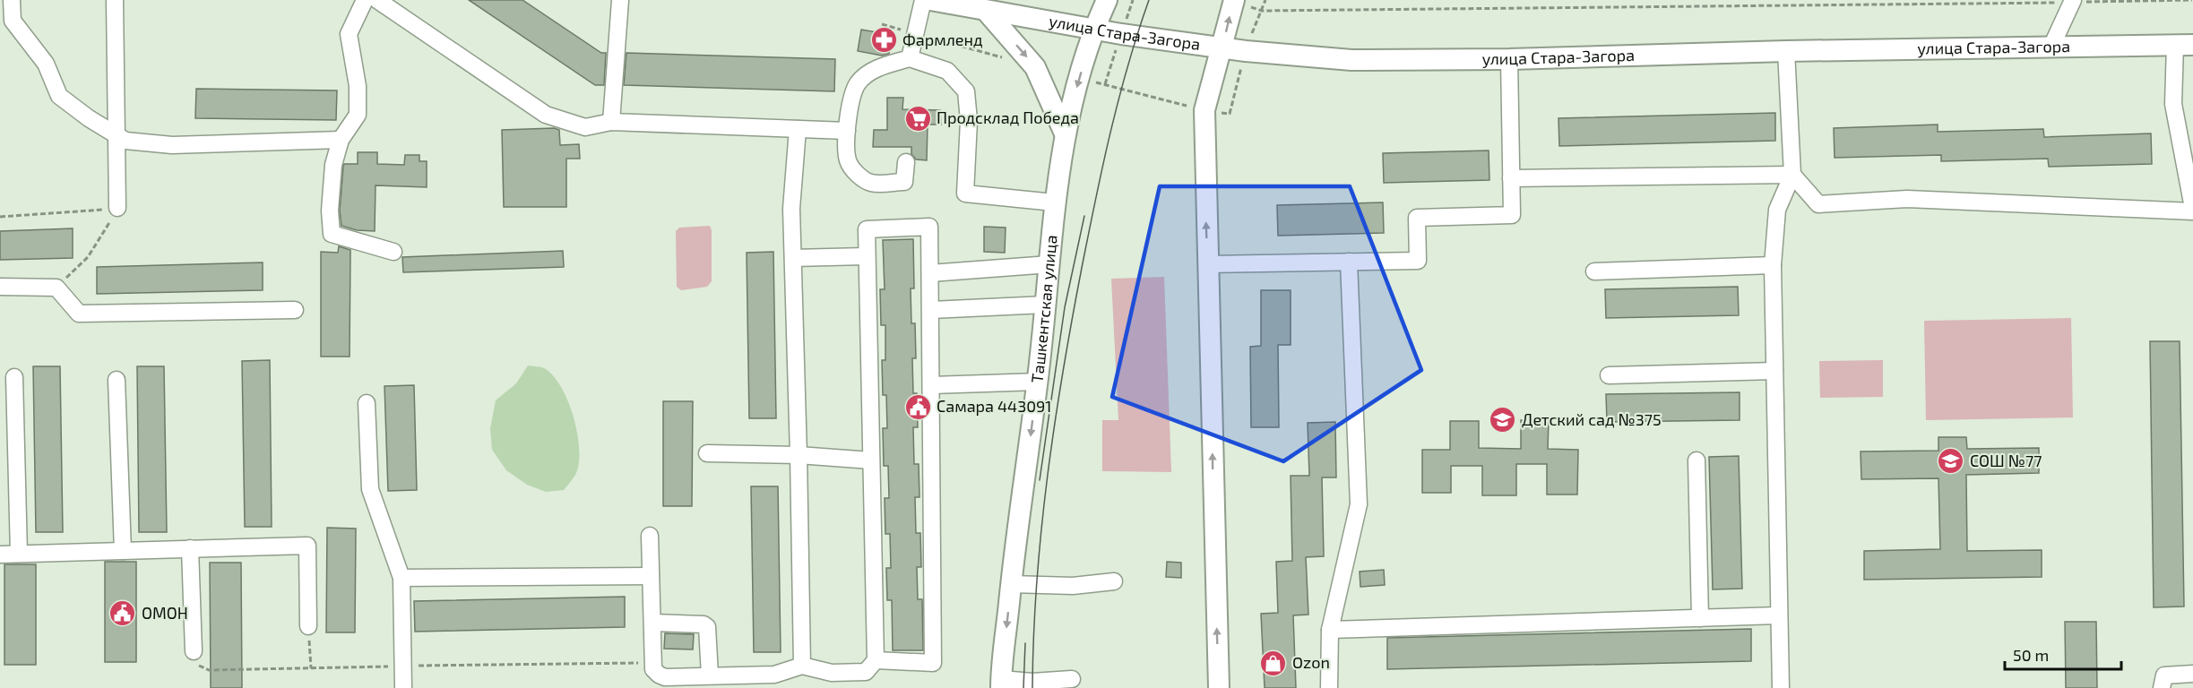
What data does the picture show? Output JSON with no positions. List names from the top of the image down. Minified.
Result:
{"streets":{"main road":["улица Стара-Загора","Ташкентская улица"]},"crossings":[["улица Стара-Загора","Ташкентская улица"]],"one_way":["Ташкентская улица"],"places":{"pharmacy":["Фармленд"],"supermarket":["Продсклад Победа"],"public building":["Самара 443091","ОМОН"],"school or university":["Детский сад №375","СОШ №77"],"shop":["Ozon"]},"scale_bar":"50 m"}
